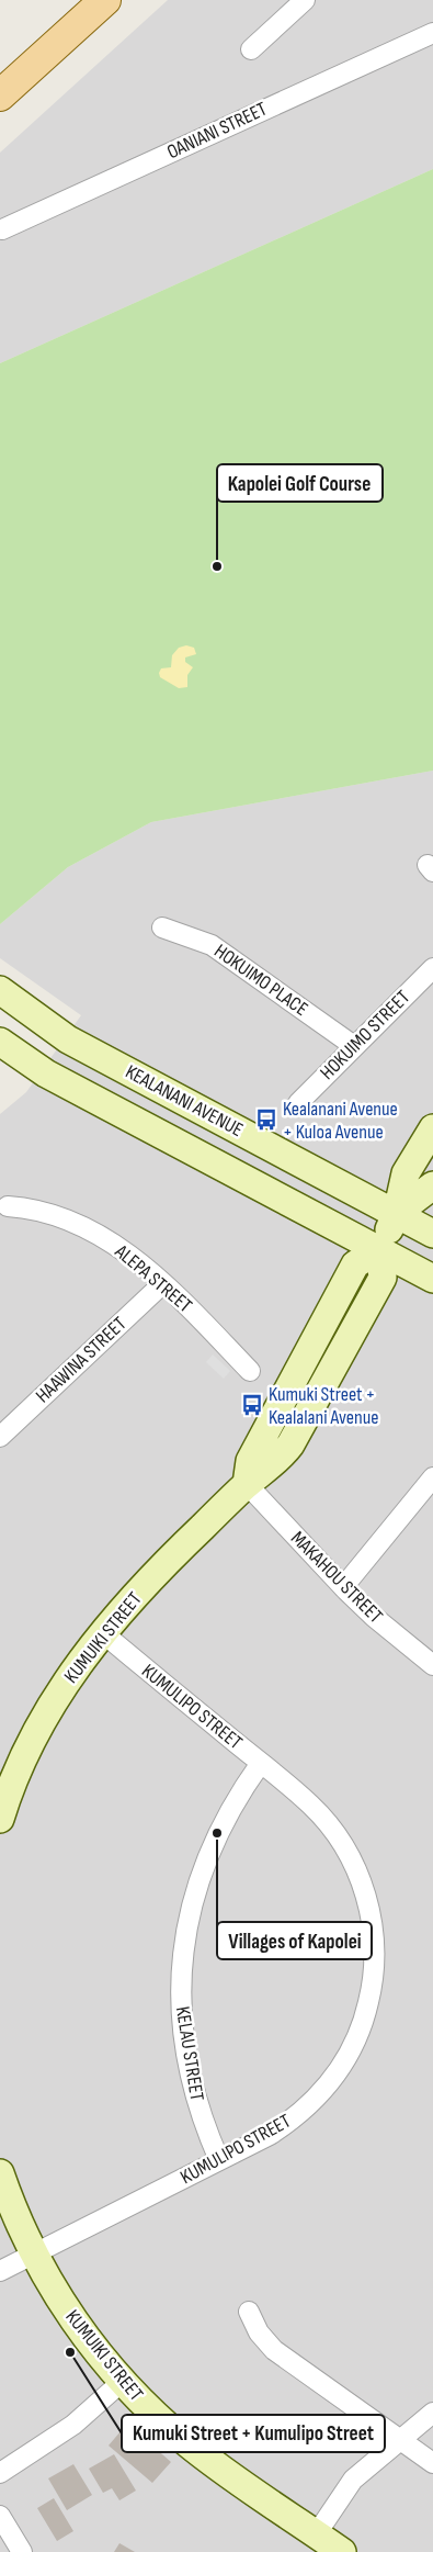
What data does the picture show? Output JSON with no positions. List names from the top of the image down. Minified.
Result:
{"streets":{"street":["OANIANI STREET","HOKUIMO PLACE","HOKUIMO STREET","KEALANANI AVENUE","ALEPA STREET","HAAWINA STREET","MAKAHOU STREET","KUMUIKI STREET","KUMULIPO STREET","KELAU STREET"]},"crossings":[["HOKUIMO PLACE","HOKUIMO STREET"],["KEALANANI AVENUE","KUMUIKI STREET"],["ALEPA STREET","HAAWINA STREET"],["MAKAHOU STREET","KUMUIKI STREET"],["KUMUIKI STREET","KUMULIPO STREET"],["KUMULIPO STREET","KELAU STREET"]],"places":{"other":["Kapolei Golf Course","Villages of Kapolei","Kumuki Street + Kumulipo Street"],"bus stop":["Kealanani Avenue + Kuloa Avenue","Kumuki Street + Kealalani Avenue"]}}
